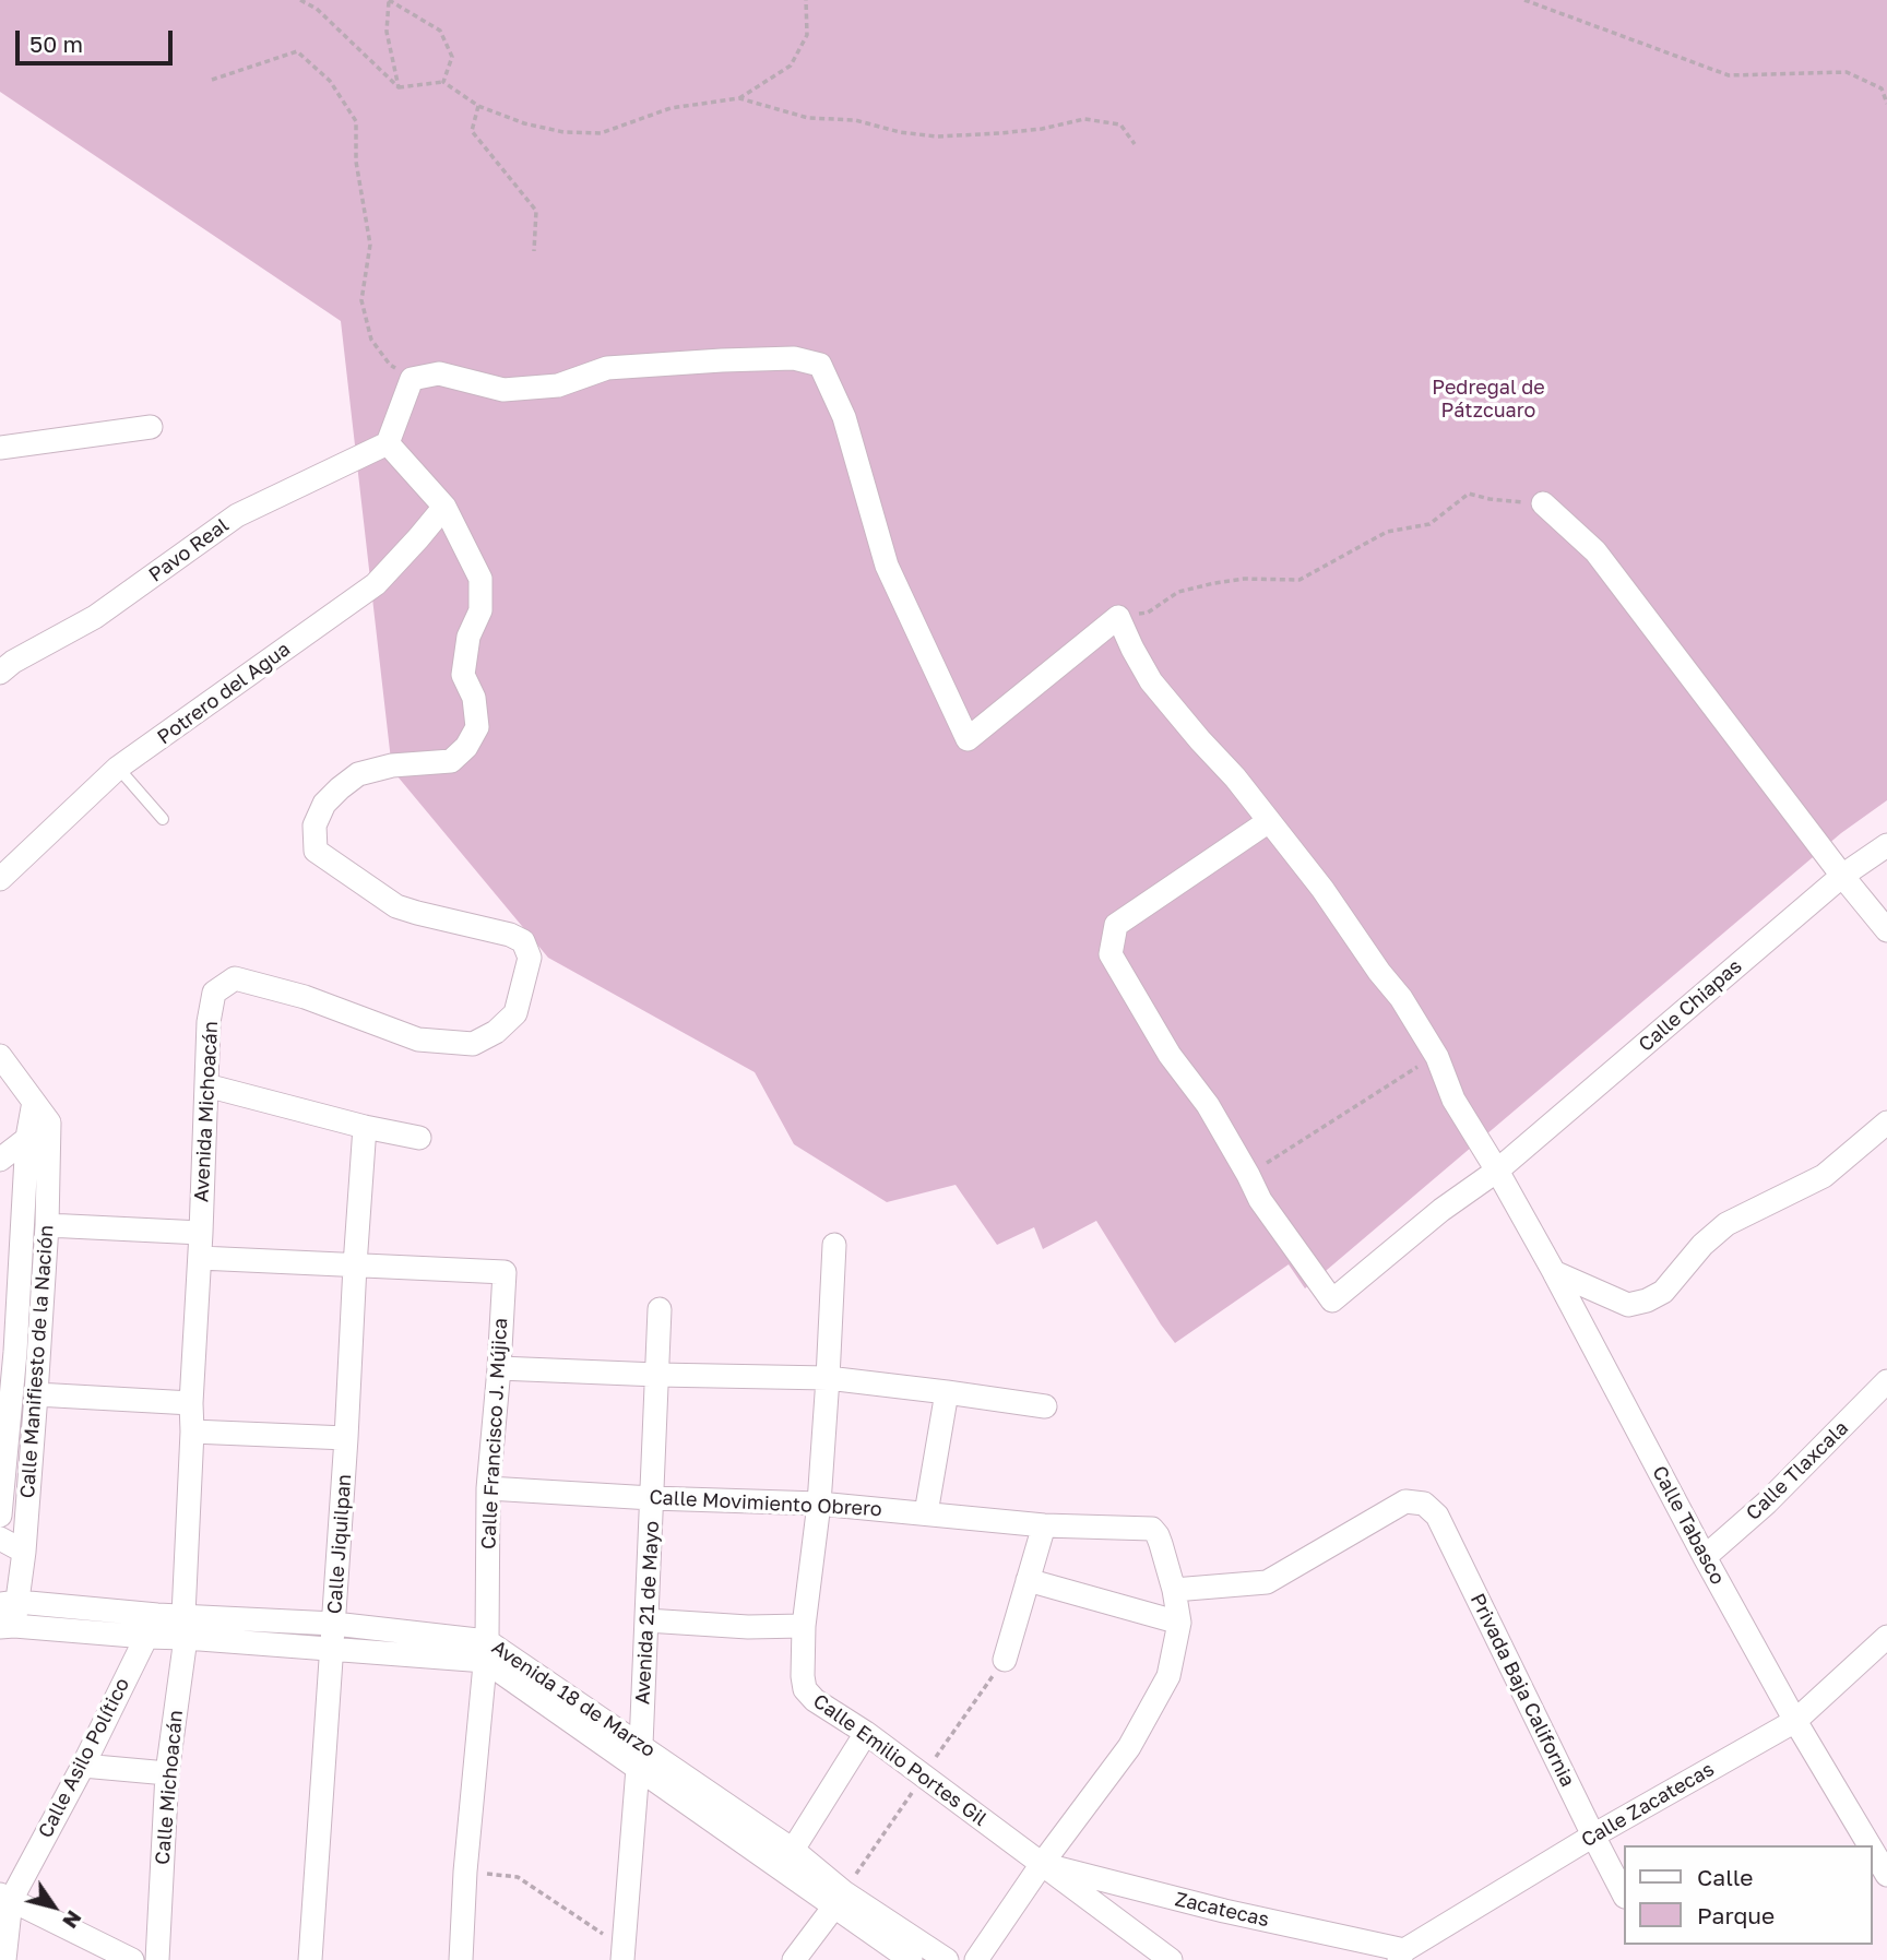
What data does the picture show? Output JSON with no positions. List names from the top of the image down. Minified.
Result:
{"streets":{"street":["Pavo Real","Potrero del Agua","Calle Chiapas","Avenida Michoacán","Calle Manifiesto de la Nación","Calle Francisco J. Mújica","Calle Tlaxcala","Calle Movimiento Obrero","Calle Tabasco","Calle Jiquilpan","Avenida 21 de Mayo","Privada Baja California","Avenida 18 de Marzo","Calle Asilo Político","Calle Emilio Portes Gil","Calle Michoacán","Calle Zacatecas","Zacatecas"]},"crossings":[["Potrero del Agua","Avenida Michoacán"],["Calle Chiapas","Calle Tabasco"],["Avenida Michoacán","Avenida 18 de Marzo"],["Avenida Michoacán","Calle Michoacán"],["Calle Manifiesto de la Nación","Avenida 18 de Marzo"],["Calle Francisco J. Mújica","Calle Movimiento Obrero"],["Calle Francisco J. Mújica","Calle Jiquilpan"],["Calle Francisco J. Mújica","Avenida 18 de Marzo"],["Calle Tlaxcala","Calle Tabasco"],["Calle Movimiento Obrero","Avenida 21 de Mayo"],["Calle Movimiento Obrero","Privada Baja California"],["Calle Movimiento Obrero","Calle Emilio Portes Gil"],["Calle Tabasco","Calle Zacatecas"],["Calle Jiquilpan","Avenida 18 de Marzo"],["Avenida 21 de Mayo","Avenida 18 de Marzo"],["Privada Baja California","Calle Zacatecas"],["Avenida 18 de Marzo","Calle Asilo Político"],["Avenida 18 de Marzo","Calle Michoacán"],["Calle Emilio Portes Gil","Zacatecas"],["Calle Zacatecas","Zacatecas"]],"parks":["Pedregal de Pátzcuaro"],"legend":["Calle","Parque"],"scale_bar":"50 m","north":"bottom right"}
